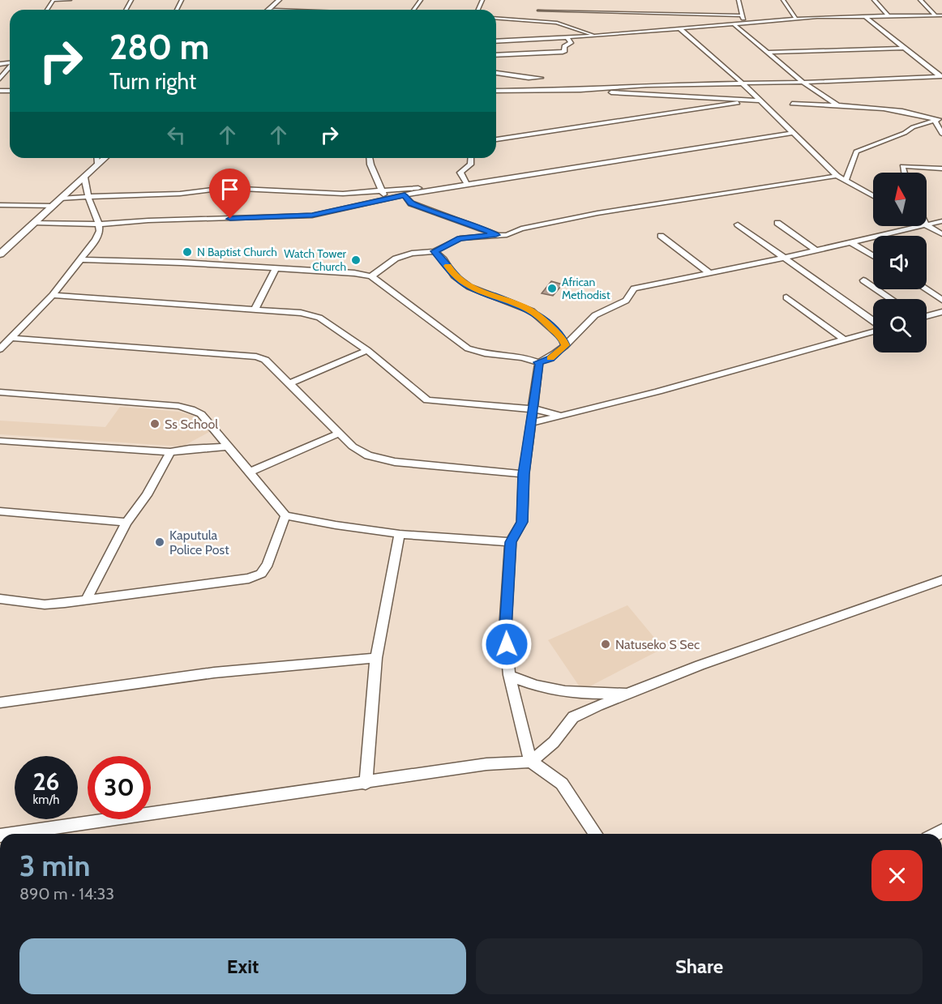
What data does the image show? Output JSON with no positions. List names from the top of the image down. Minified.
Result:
{"places":["N Baptist Church","Watch Tower Church","African Methodist","Ss School","Kaputula Police Post","Natuseko S Sec"],"north":"top","page":{"turn":["280 m","Turn right"],"speed":"26 km/h","limit":"30","heading":["3 min","890 m · 14:33"],"buttons":["Exit","Share"]}}
